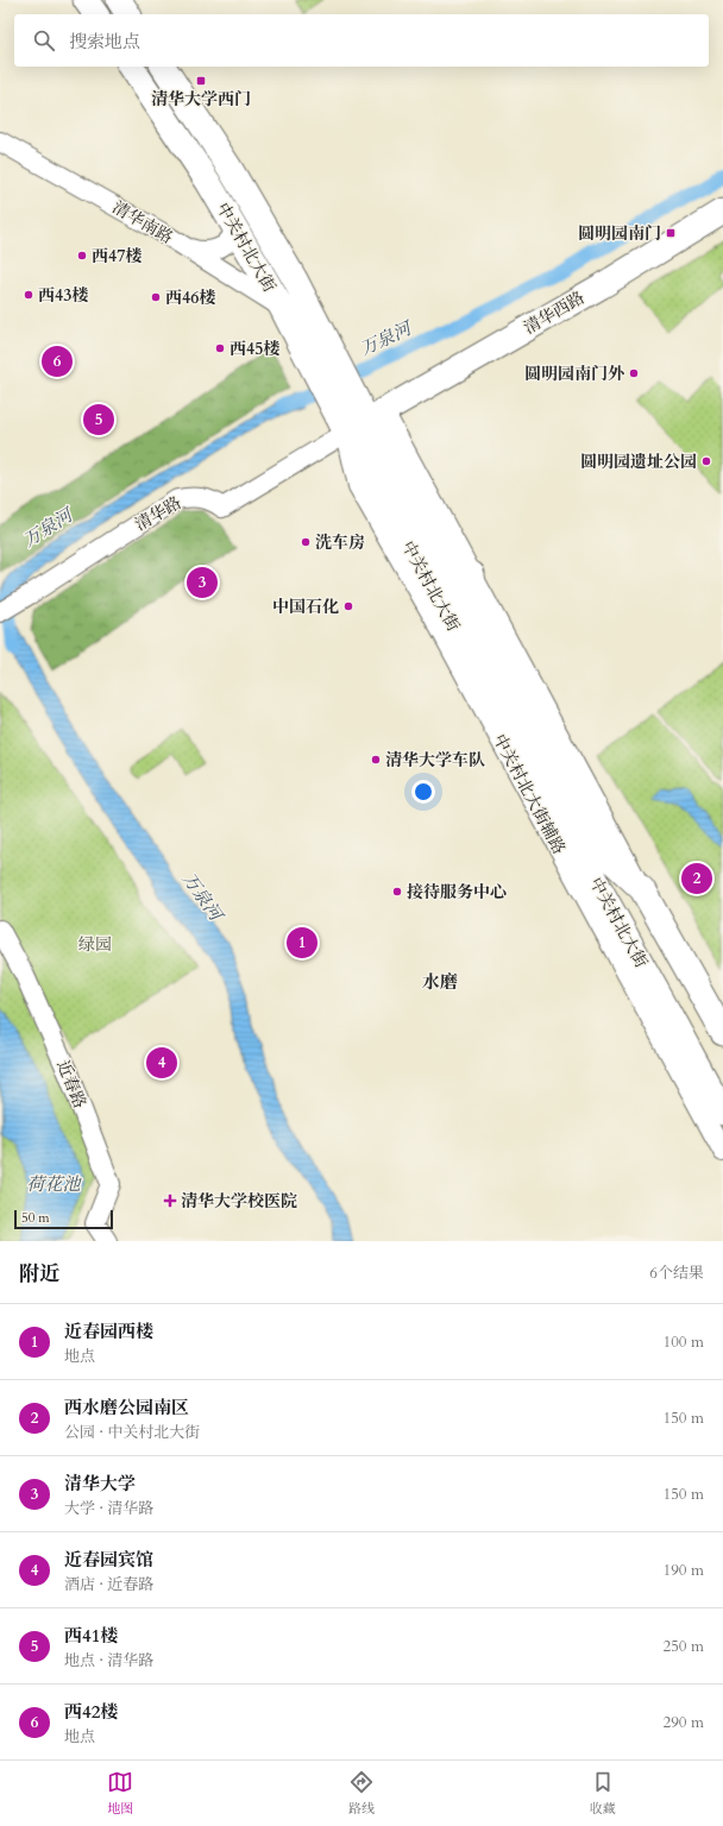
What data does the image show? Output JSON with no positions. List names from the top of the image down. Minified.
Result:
{"streets":{"main road":["中关村北大街","清华西路"],"street":["清华南路","清华路","中关村北大街辅路","近春路"]},"crossings":[["清华南路","中关村北大街"],["中关村北大街","清华西路"],["中关村北大街","清华路"],["中关村北大街","中关村北大街辅路"],["清华西路","清华路"],["清华西路","中关村北大街辅路"],["清华路","中关村北大街辅路"]],"districts":["水磨"],"water":["万泉河","荷花池"],"parks":["绿园"],"places":{"transit":["清华大学西门","圆明园南门"],"other":["西47楼","西43楼","西46楼","西45楼","圆明园南门外","圆明园遗址公园","洗车房","中国石化","清华大学车队","接待服务中心"],"health":["清华大学校医院"]},"scale_bar":"50 m","page":{"search":"搜索地点","pins":["6","5","3","2","1","4"],"scale":"50 m","heading":["附近","6个结果"],"list":[{"mark":"1","name":"近春园西楼","note":"地点","value":"100 m"},{"mark":"2","name":"西水磨公园南区","note":"公园 · 中关村北大街","value":"150 m"},{"mark":"3","name":"清华大学","note":"大学 · 清华路","value":"150 m"},{"mark":"4","name":"近春园宾馆","note":"酒店 · 近春路","value":"190 m"},{"mark":"5","name":"西41楼","note":"地点 · 清华路","value":"250 m"},{"mark":"6","name":"西42楼","note":"地点","value":"290 m"}],"nav":["地图","路线","收藏"]}}
